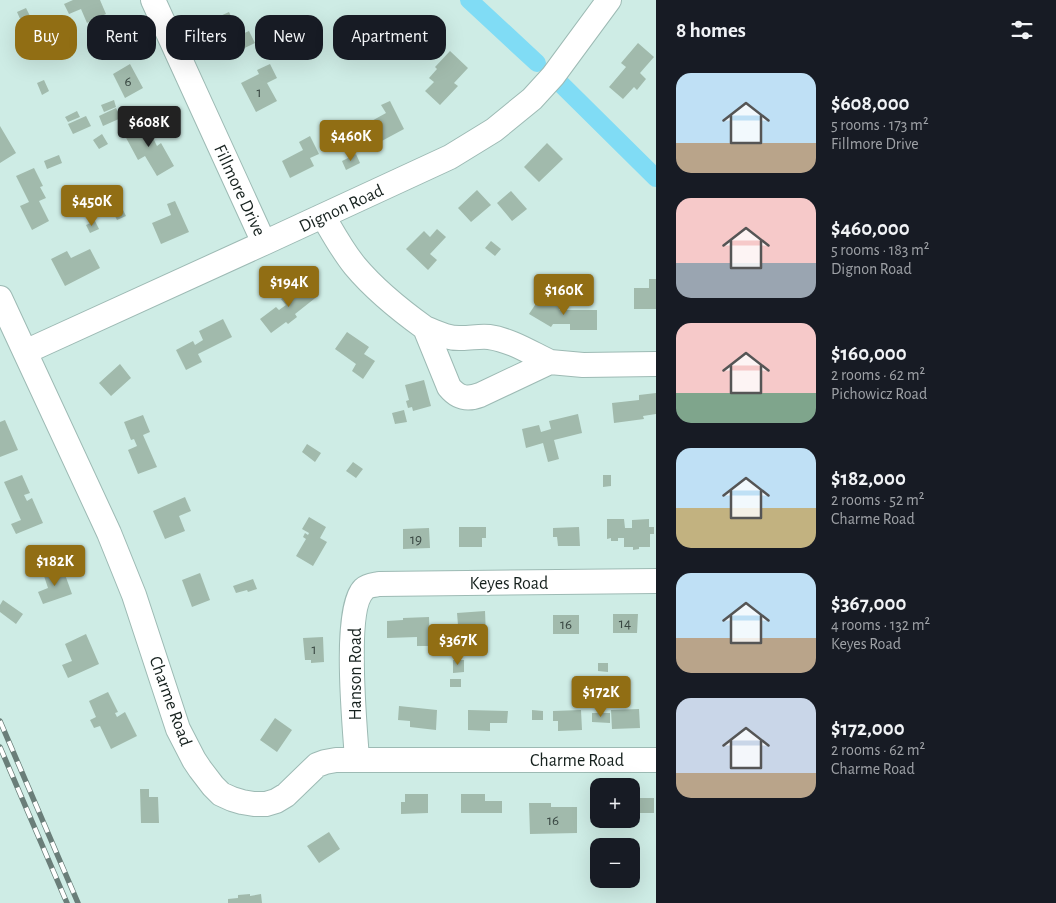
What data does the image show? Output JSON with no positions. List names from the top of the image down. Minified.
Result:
{"streets":{"street":["Fillmore Drive","Dignon Road","Keyes Road","Hanson Road","Charme Road"]},"crossings":[["Fillmore Drive","Dignon Road"],["Dignon Road","Charme Road"],["Keyes Road","Hanson Road"],["Hanson Road","Charme Road"]],"house_numbers":["6","1","19","14","16","1","16"],"page":{"heading":"8 homes","chip":["Buy","Rent","Filters","New","Apartment"],"list":[{"name":"$608,000","note":"5 rooms · 173 m² · Fillmore Drive"},{"name":"$460,000","note":"5 rooms · 183 m² · Dignon Road"},{"name":"$160,000","note":"2 rooms · 62 m² · Pichowicz Road"},{"name":"$182,000","note":"2 rooms · 52 m² · Charme Road"},{"name":"$367,000","note":"4 rooms · 132 m² · Keyes Road"},{"name":"$172,000","note":"2 rooms · 62 m² · Charme Road"}],"price":["$608K","$460K","$450K","$194K","$160K","$182K","$367K","$172K"],"map_buttons":["+","−"]}}
